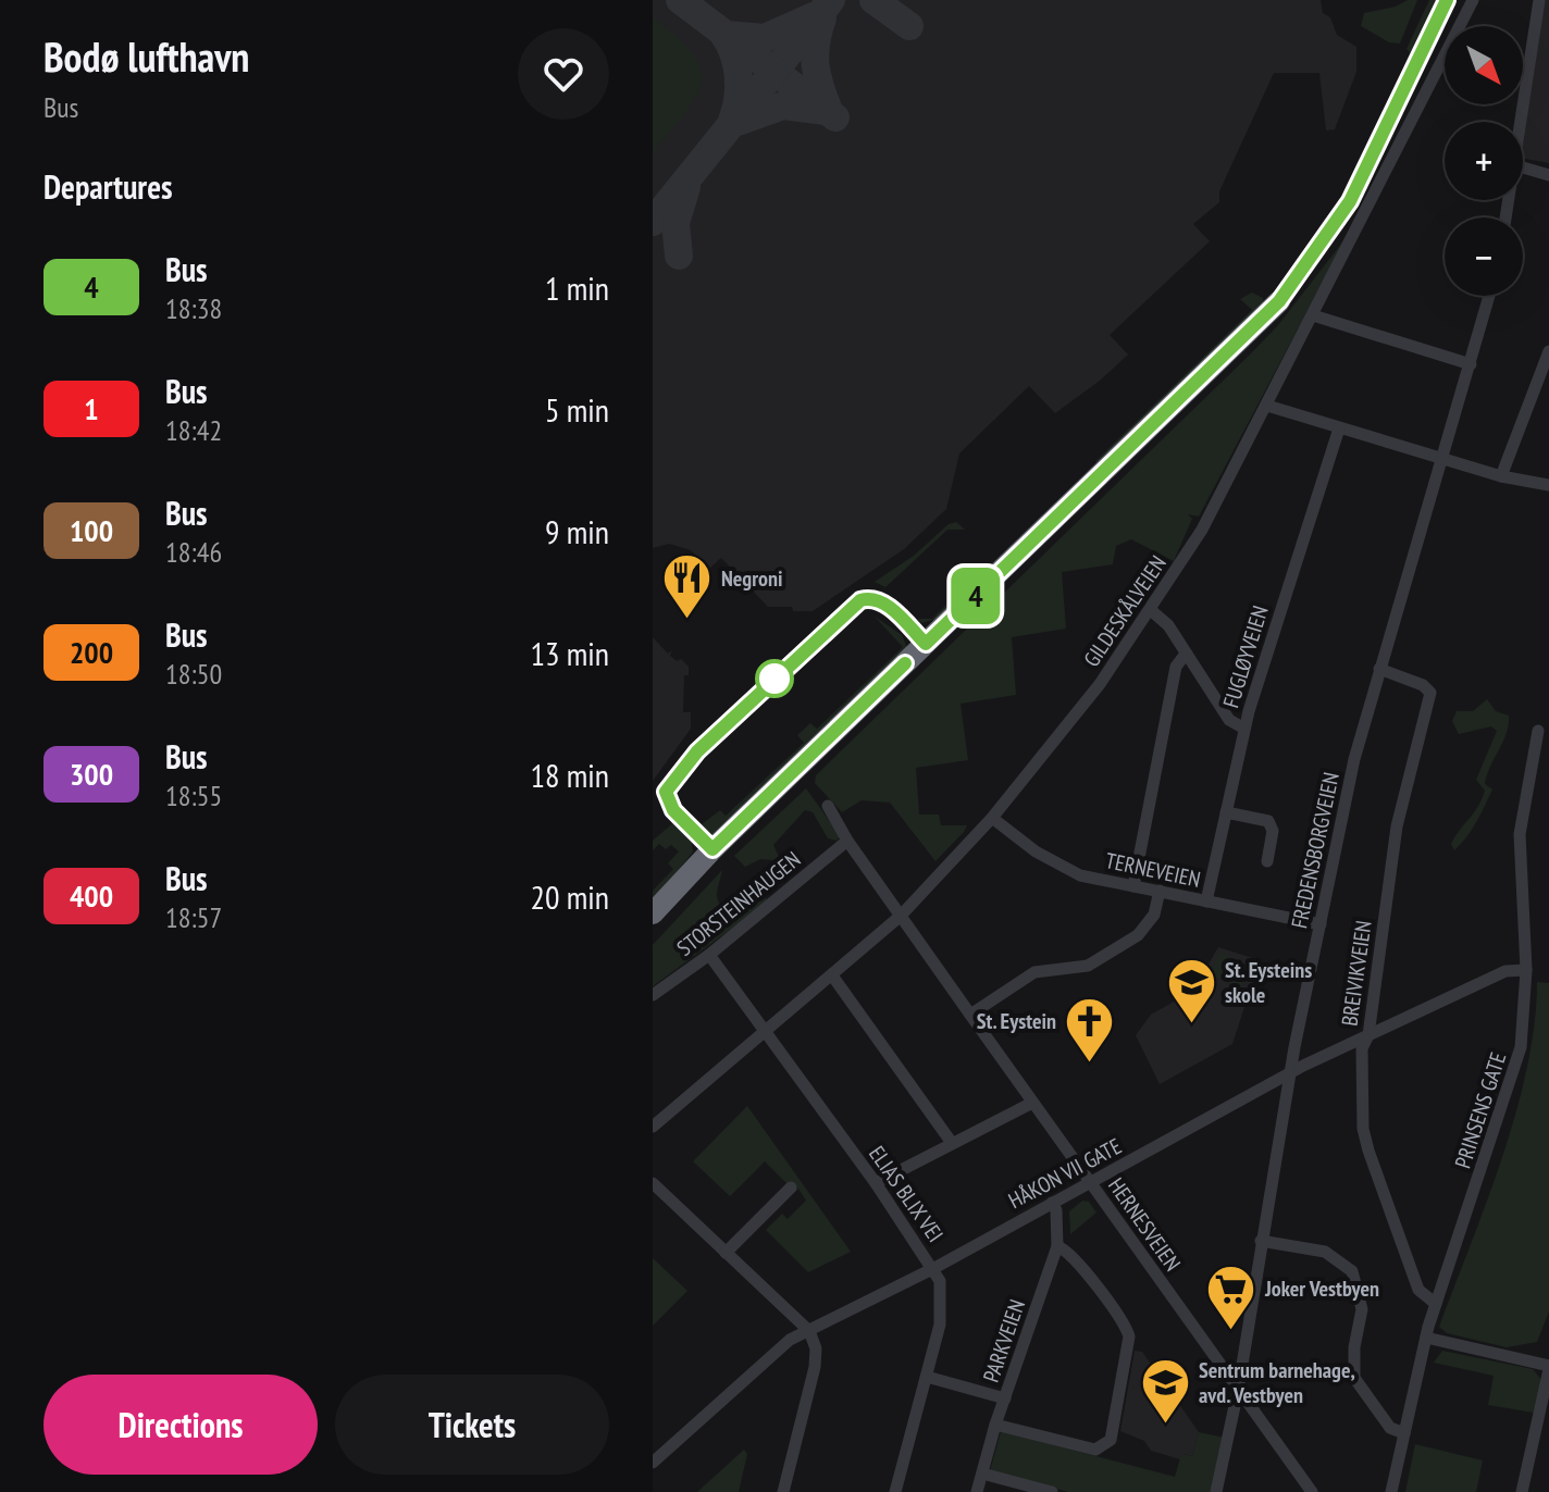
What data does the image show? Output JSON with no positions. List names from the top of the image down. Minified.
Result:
{"streets":{"street":["GILDESKÅLVEIEN","FUGLØYVEIEN","FREDENSBORGVEIEN","TERNEVEIEN","STORSTEINHAUGEN","BREIVIKVEIEN","PRINSENS GATE","HÅKON VII GATE","ELIAS BLIX VEI","HERNESVEIEN","PARKVEIEN"]},"crossings":[["GILDESKÅLVEIEN","TERNEVEIEN"],["GILDESKÅLVEIEN","ELIAS BLIX VEI"],["GILDESKÅLVEIEN","HERNESVEIEN"],["FUGLØYVEIEN","TERNEVEIEN"],["FREDENSBORGVEIEN","TERNEVEIEN"],["FREDENSBORGVEIEN","BREIVIKVEIEN"],["FREDENSBORGVEIEN","HÅKON VII GATE"],["FREDENSBORGVEIEN","HERNESVEIEN"],["STORSTEINHAUGEN","ELIAS BLIX VEI"],["STORSTEINHAUGEN","HERNESVEIEN"],["BREIVIKVEIEN","PRINSENS GATE"],["BREIVIKVEIEN","HÅKON VII GATE"],["PRINSENS GATE","HÅKON VII GATE"],["HÅKON VII GATE","ELIAS BLIX VEI"],["HÅKON VII GATE","HERNESVEIEN"],["HÅKON VII GATE","PARKVEIEN"]],"places":{"restaurant":["Negroni"],"school or university":["St. Eysteins skole","Sentrum barnehage, avd. Vestbyen"],"church":["St. Eystein"],"supermarket":["Joker Vestbyen"]},"lines":["bus line 4"],"north":"bottom right","page":{"heading":[["Bodø lufthavn","Bus"],"Departures"],"on_map":"4","map_buttons":["+","−"],"list":[{"mark":"4","name":"Bus","note":"18:38","value":"1 min"},{"mark":"1","name":"Bus","note":"18:42","value":"5 min"},{"mark":"100","name":"Bus","note":"18:46","value":"9 min"},{"mark":"200","name":"Bus","note":"18:50","value":"13 min"},{"mark":"300","name":"Bus","note":"18:55","value":"18 min"},{"mark":"400","name":"Bus","note":"18:57","value":"20 min"}],"buttons":["Directions","Tickets"]}}
